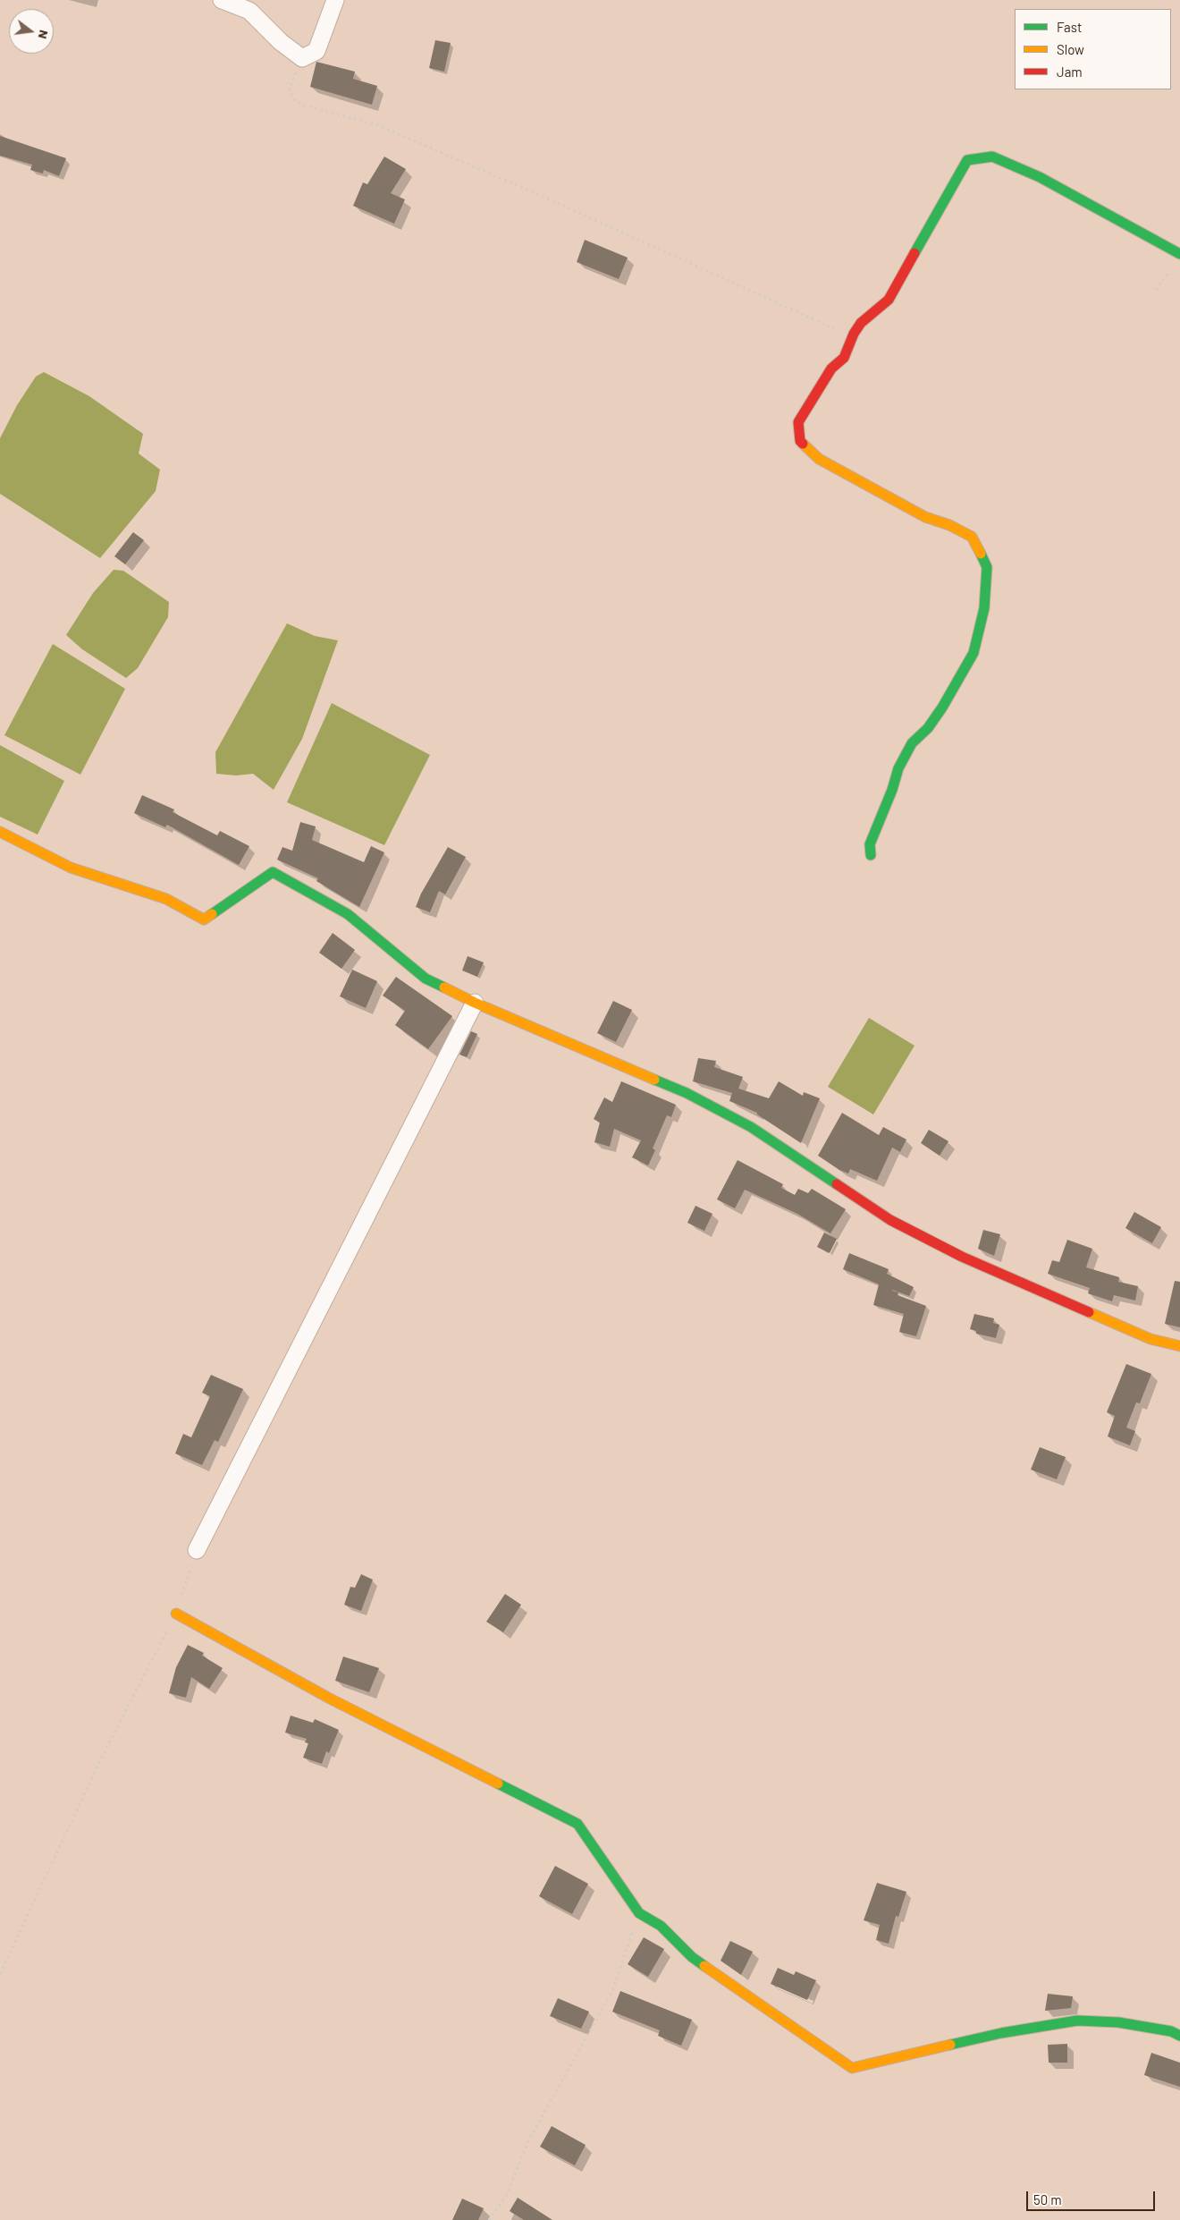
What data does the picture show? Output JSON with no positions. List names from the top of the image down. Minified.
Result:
{"legend":["Fast","Slow","Jam"],"scale_bar":"50 m","north":"right"}
